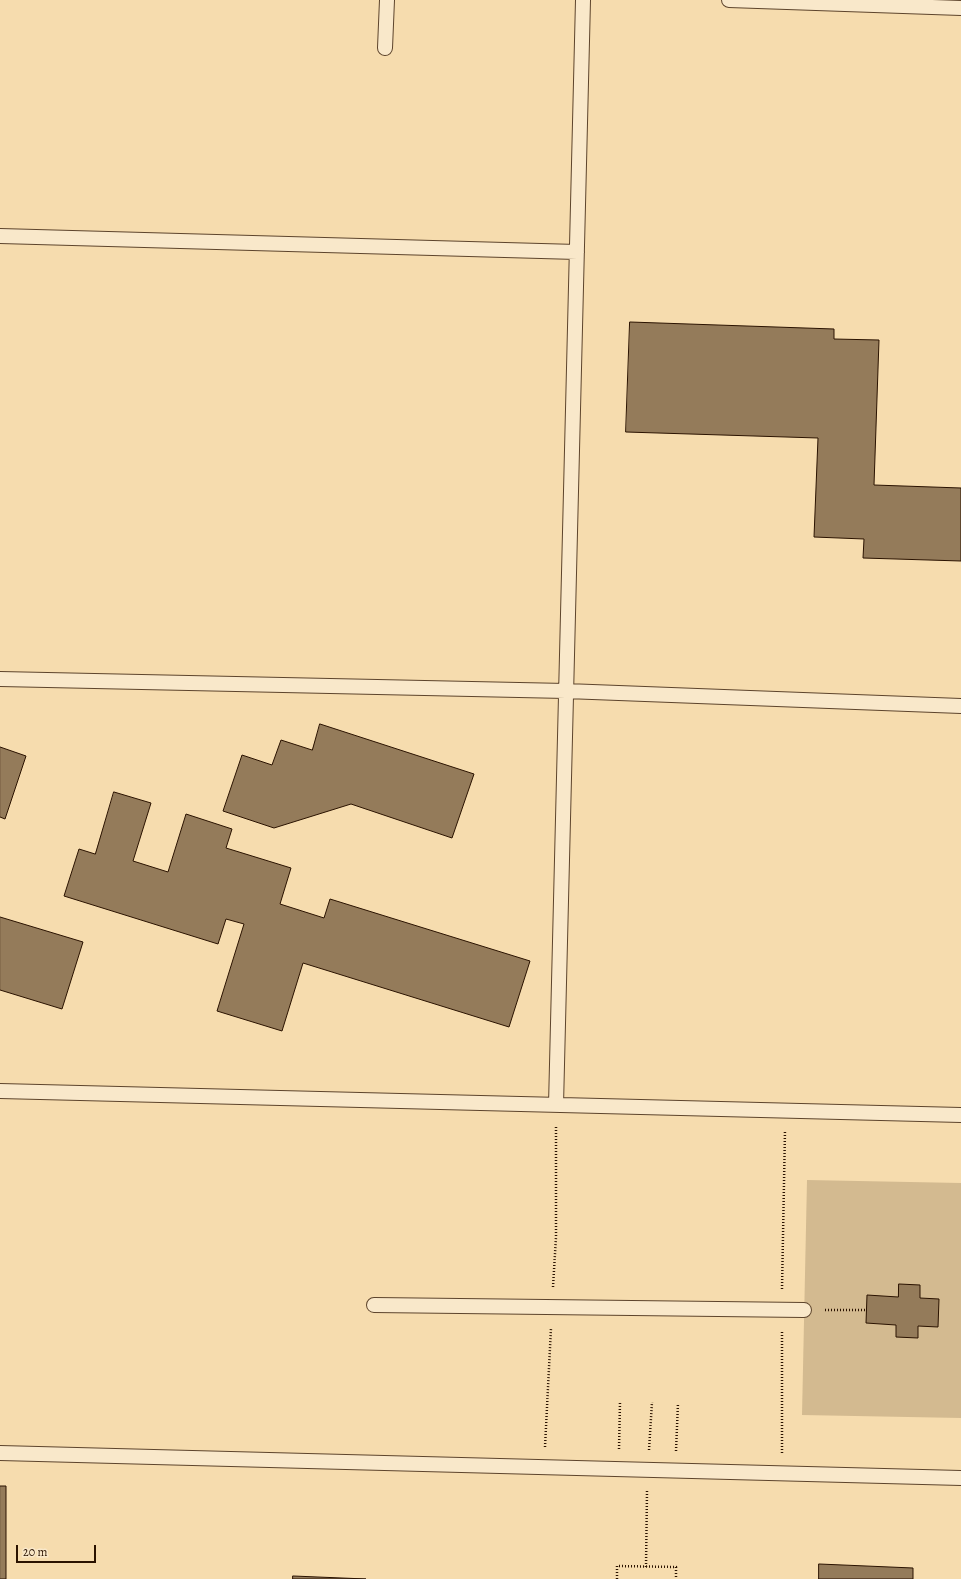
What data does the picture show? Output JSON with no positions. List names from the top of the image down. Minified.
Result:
{"scale_bar":"20 m"}
